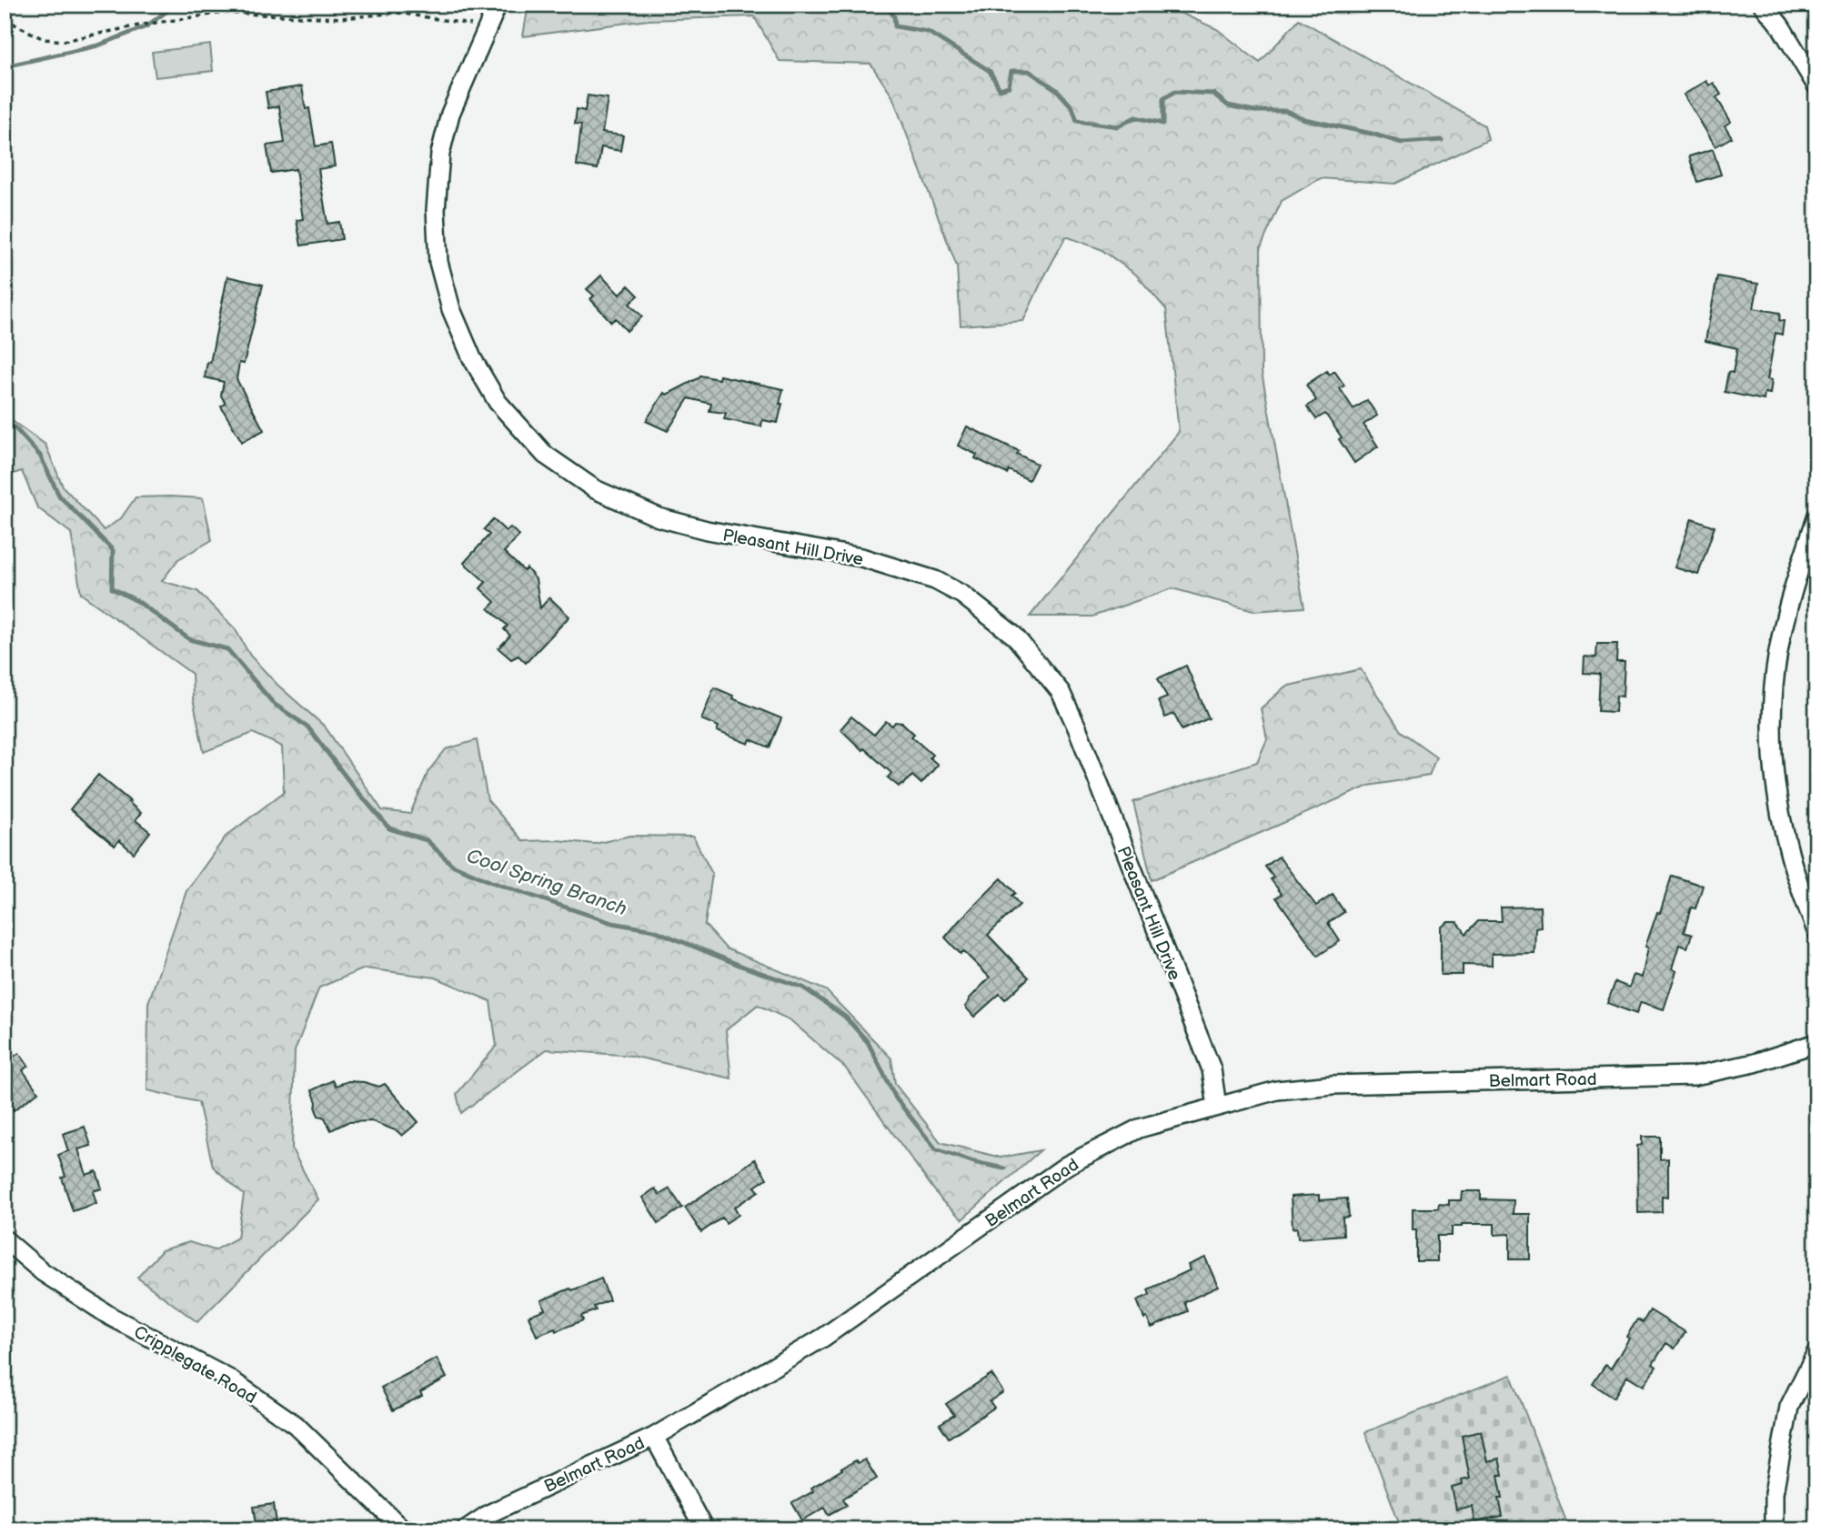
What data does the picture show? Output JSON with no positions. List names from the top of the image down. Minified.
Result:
{"streets":{"street":["Pleasant Hill Drive","Belmart Road","Cripplegate Road"]},"crossings":[["Pleasant Hill Drive","Belmart Road"]],"water":["Cool Spring Branch"]}
